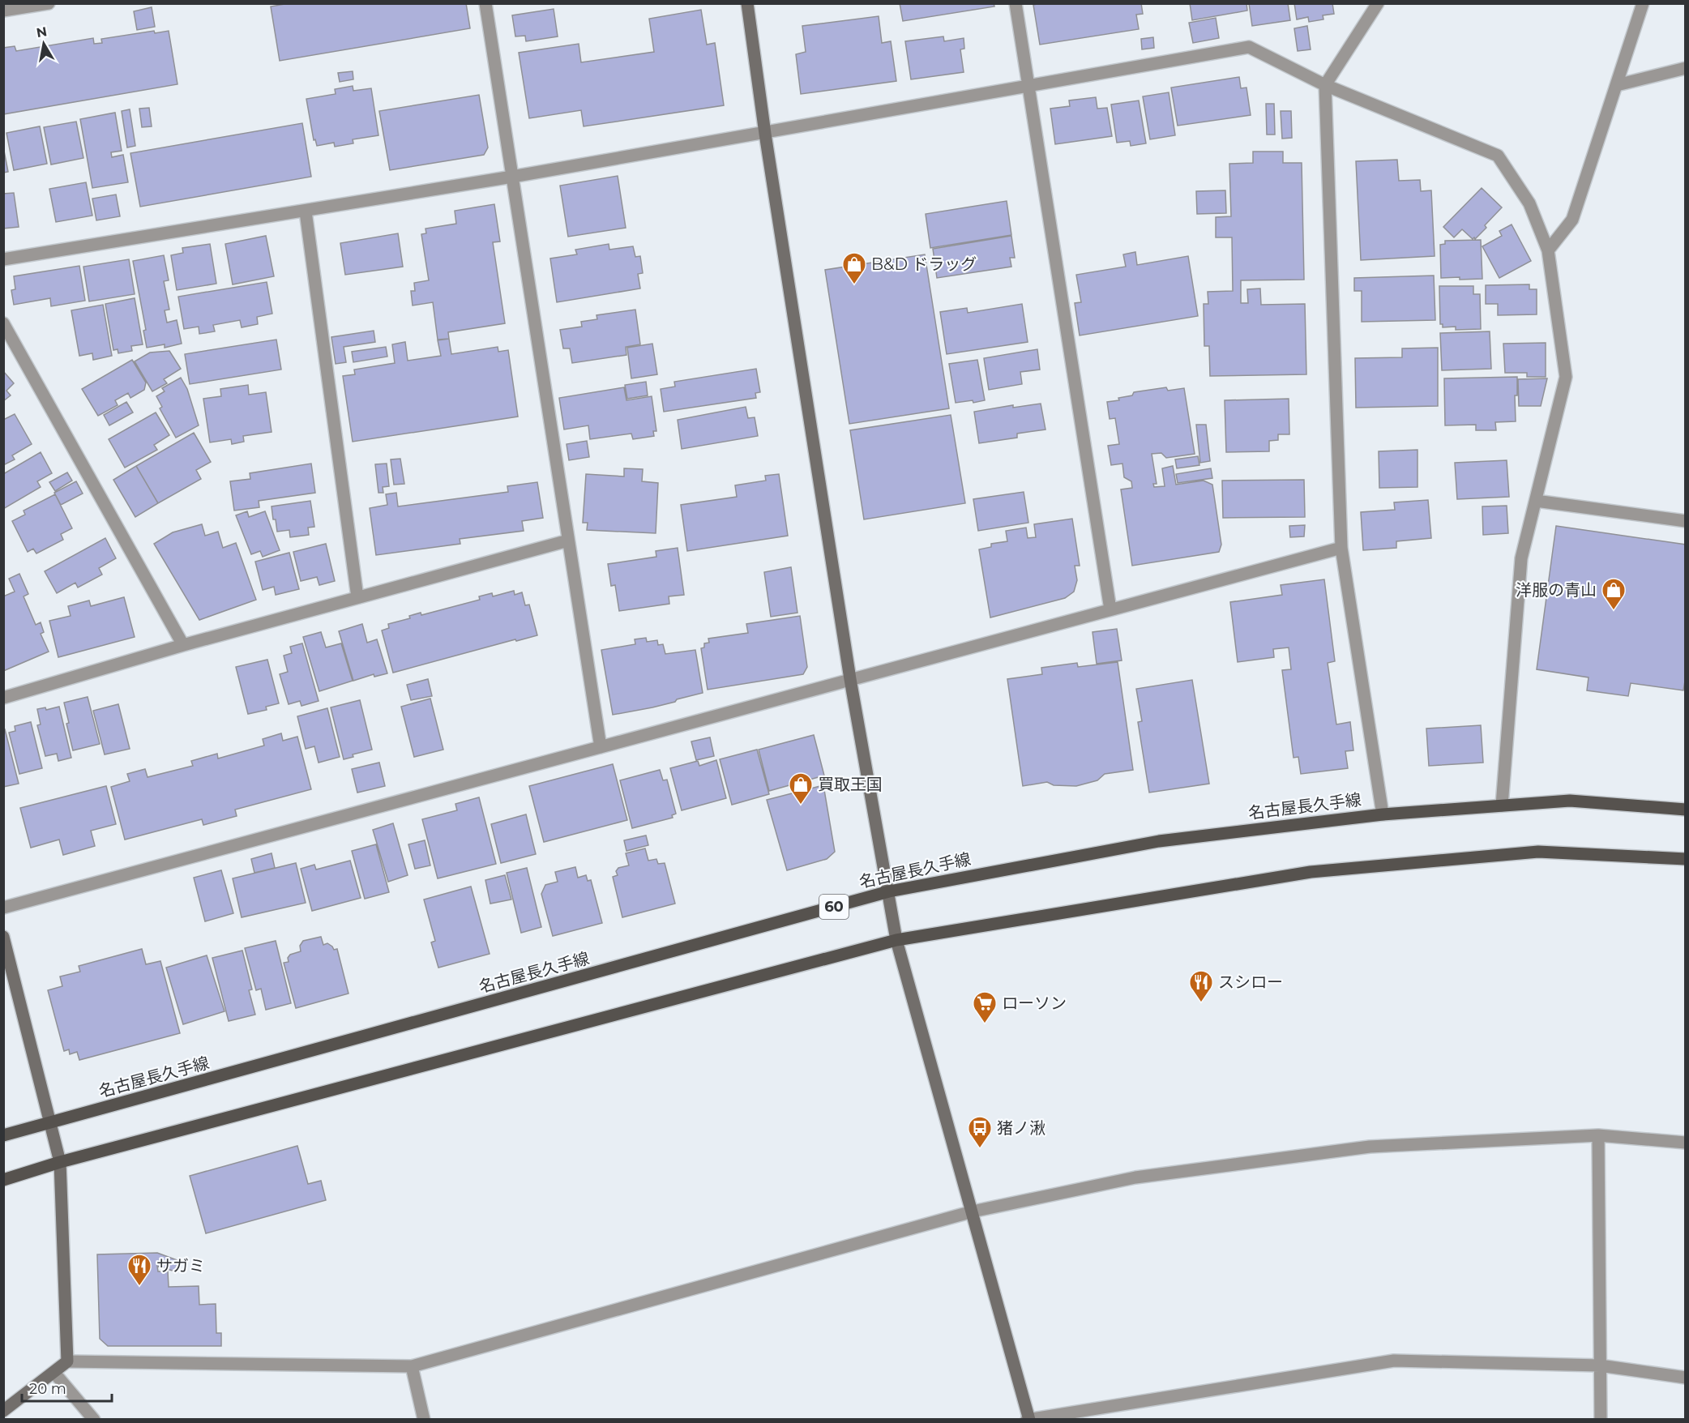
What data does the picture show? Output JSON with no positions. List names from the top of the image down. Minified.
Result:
{"streets":{"main road":["名古屋長久手線","60"]},"places":{"shop":["B&D ドラッグ","洋服の青山","買取王国"],"restaurant":["スシロー","サガミ"],"supermarket":["ローソン"],"bus stop":["猪ノ湫"]},"scale_bar":"20 m","north":"top"}
